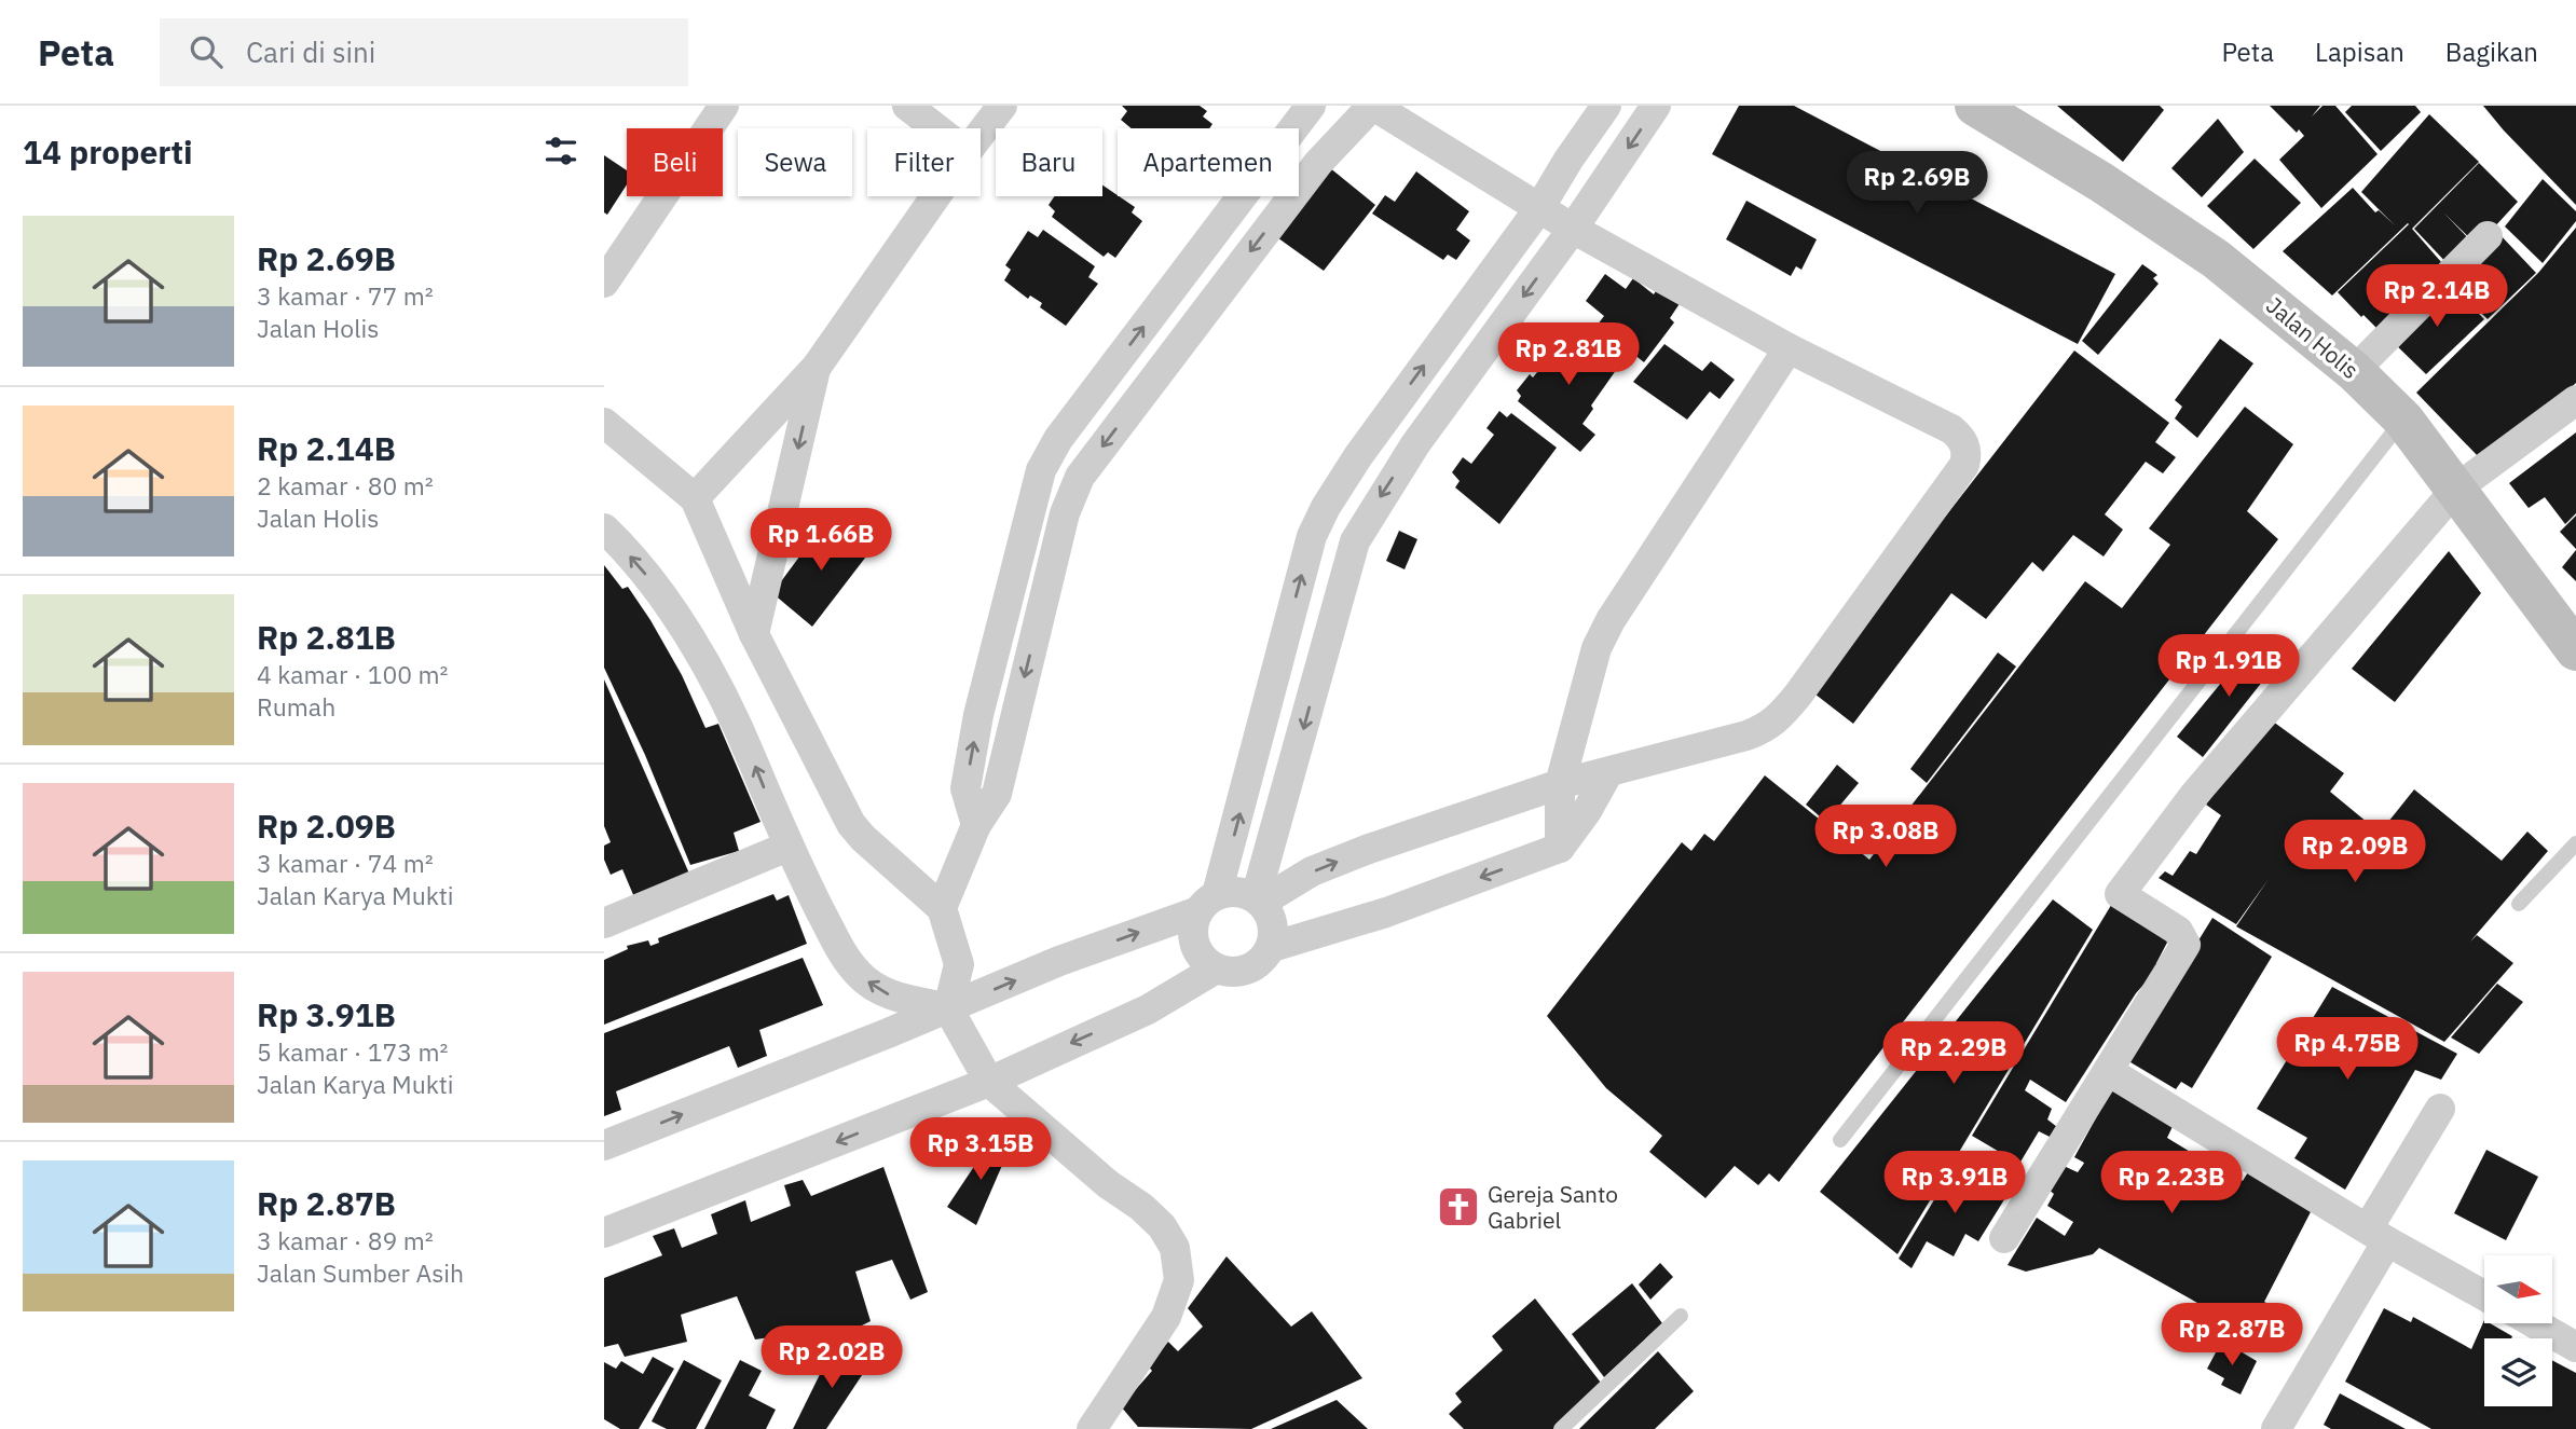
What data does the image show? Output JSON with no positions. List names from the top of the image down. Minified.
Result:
{"streets":{"street":["Jalan Holis"]},"places":{"church":["Gereja Santo Gabriel"]},"north":"right","page":{"header":"Peta","search":"Cari di sini","nav":["Peta","Lapisan","Bagikan"],"heading":"14 properti","chip":["Beli","Sewa","Filter","Baru","Apartemen"],"price":["Rp 2.69B","Rp 2.14B","Rp 2.81B","Rp 1.66B","Rp 1.91B","Rp 3.08B","Rp 2.09B","Rp 4.75B","Rp 2.29B","Rp 3.15B","Rp 3.91B","Rp 2.23B","Rp 2.87B","Rp 2.02B"],"list":[{"name":"Rp 2.69B","note":"3 kamar · 77 m² · Jalan Holis"},{"name":"Rp 2.14B","note":"2 kamar · 80 m² · Jalan Holis"},{"name":"Rp 2.81B","note":"4 kamar · 100 m² · Rumah"},{"name":"Rp 2.09B","note":"3 kamar · 74 m² · Jalan Karya Mukti"},{"name":"Rp 3.91B","note":"5 kamar · 173 m² · Jalan Karya Mukti"},{"name":"Rp 2.87B","note":"3 kamar · 89 m² · Jalan Sumber Asih"}]}}
